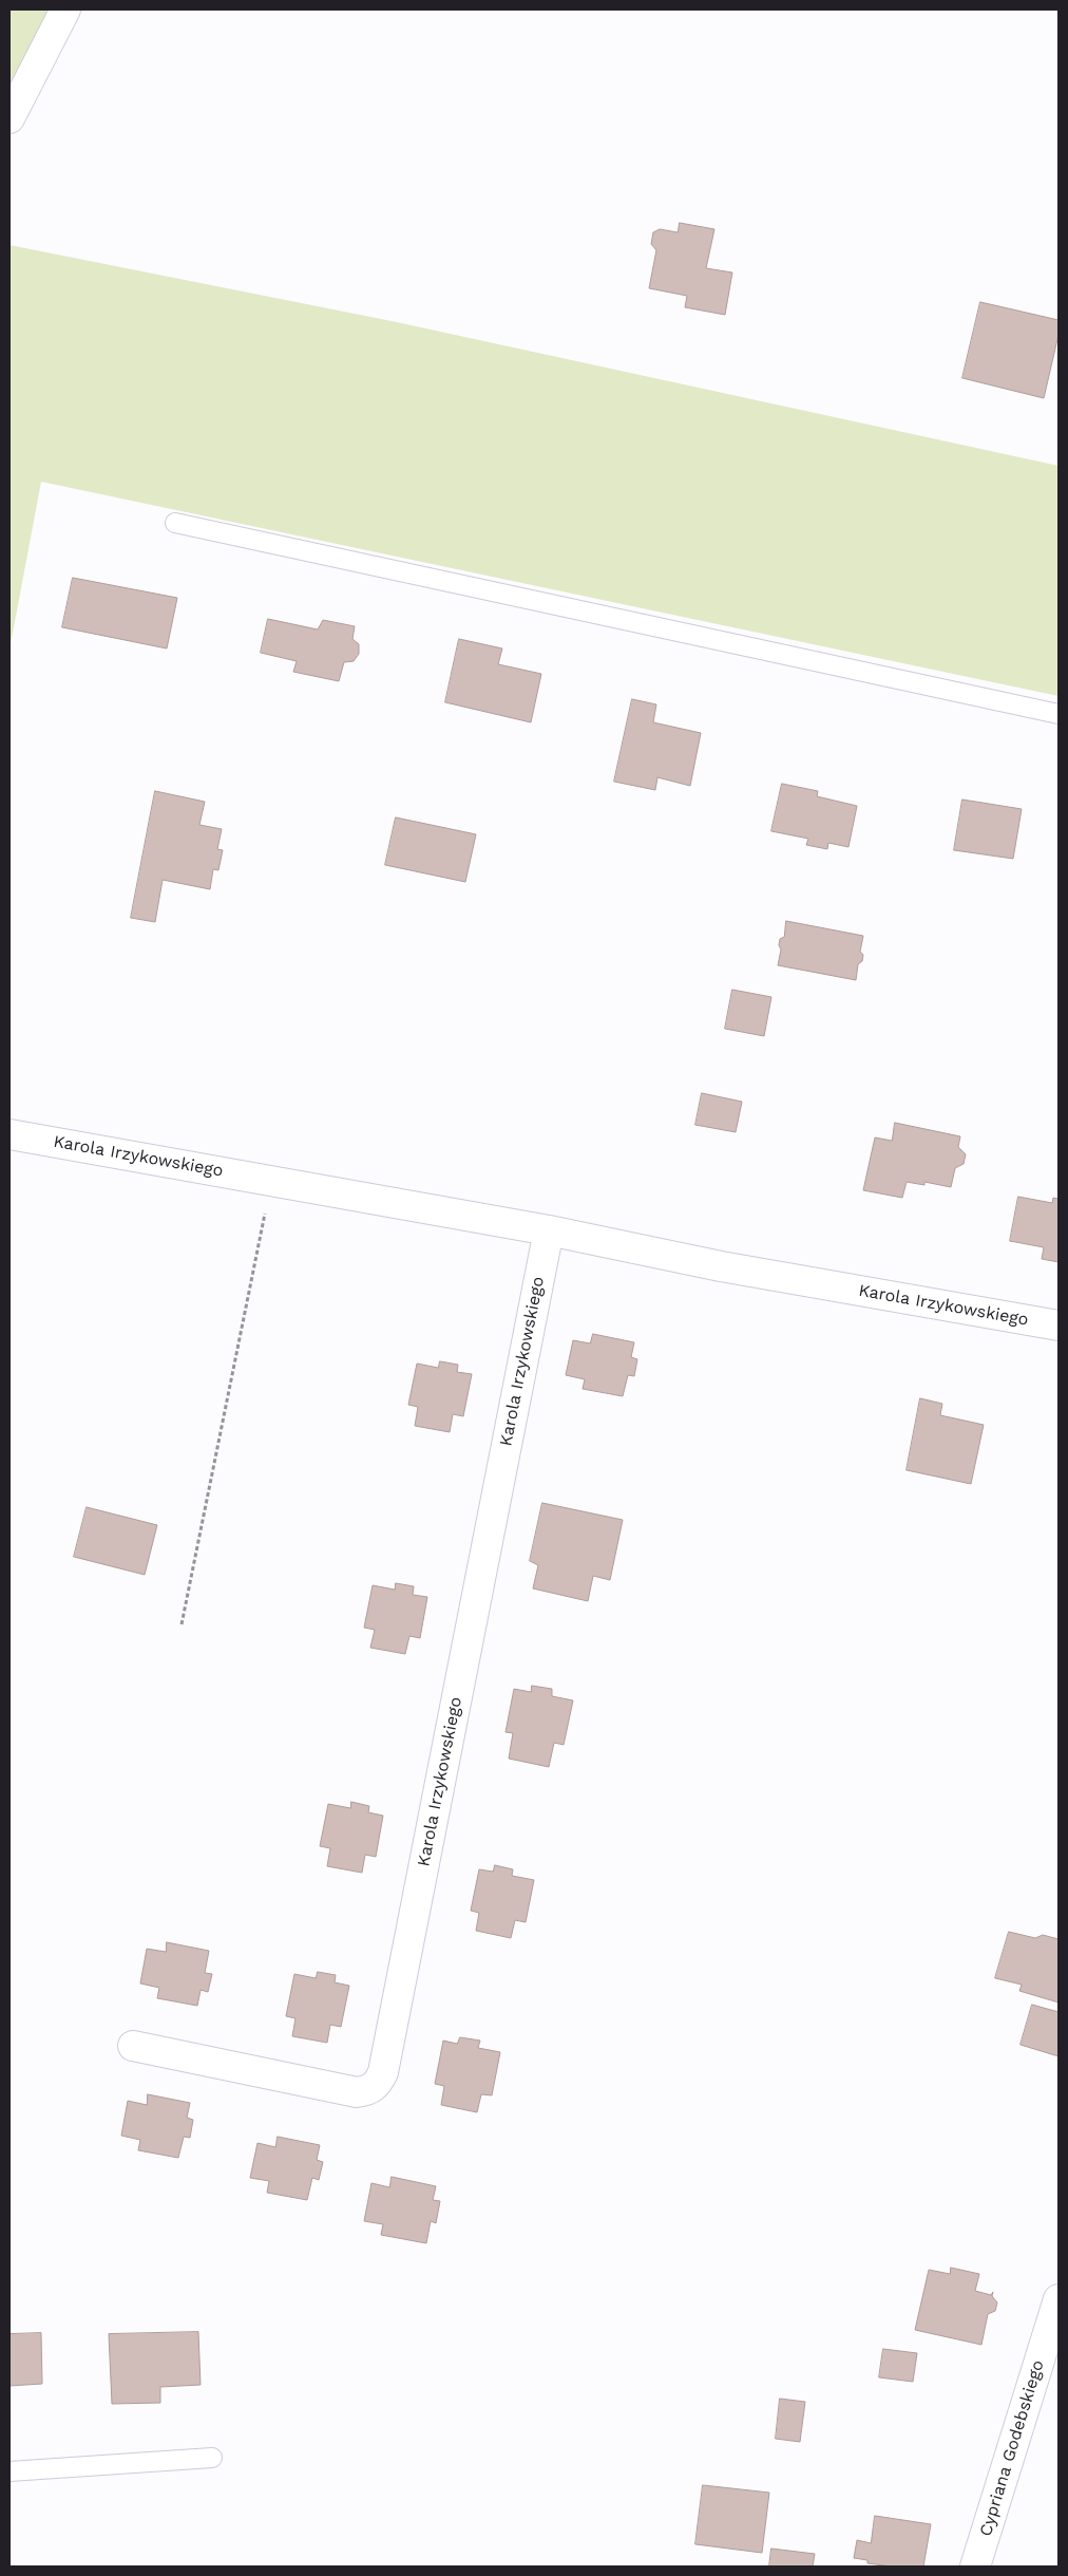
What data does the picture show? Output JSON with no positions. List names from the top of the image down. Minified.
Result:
{"streets":{"street":["Karola Irzykowskiego","Cypriana Godebskiego"]}}
